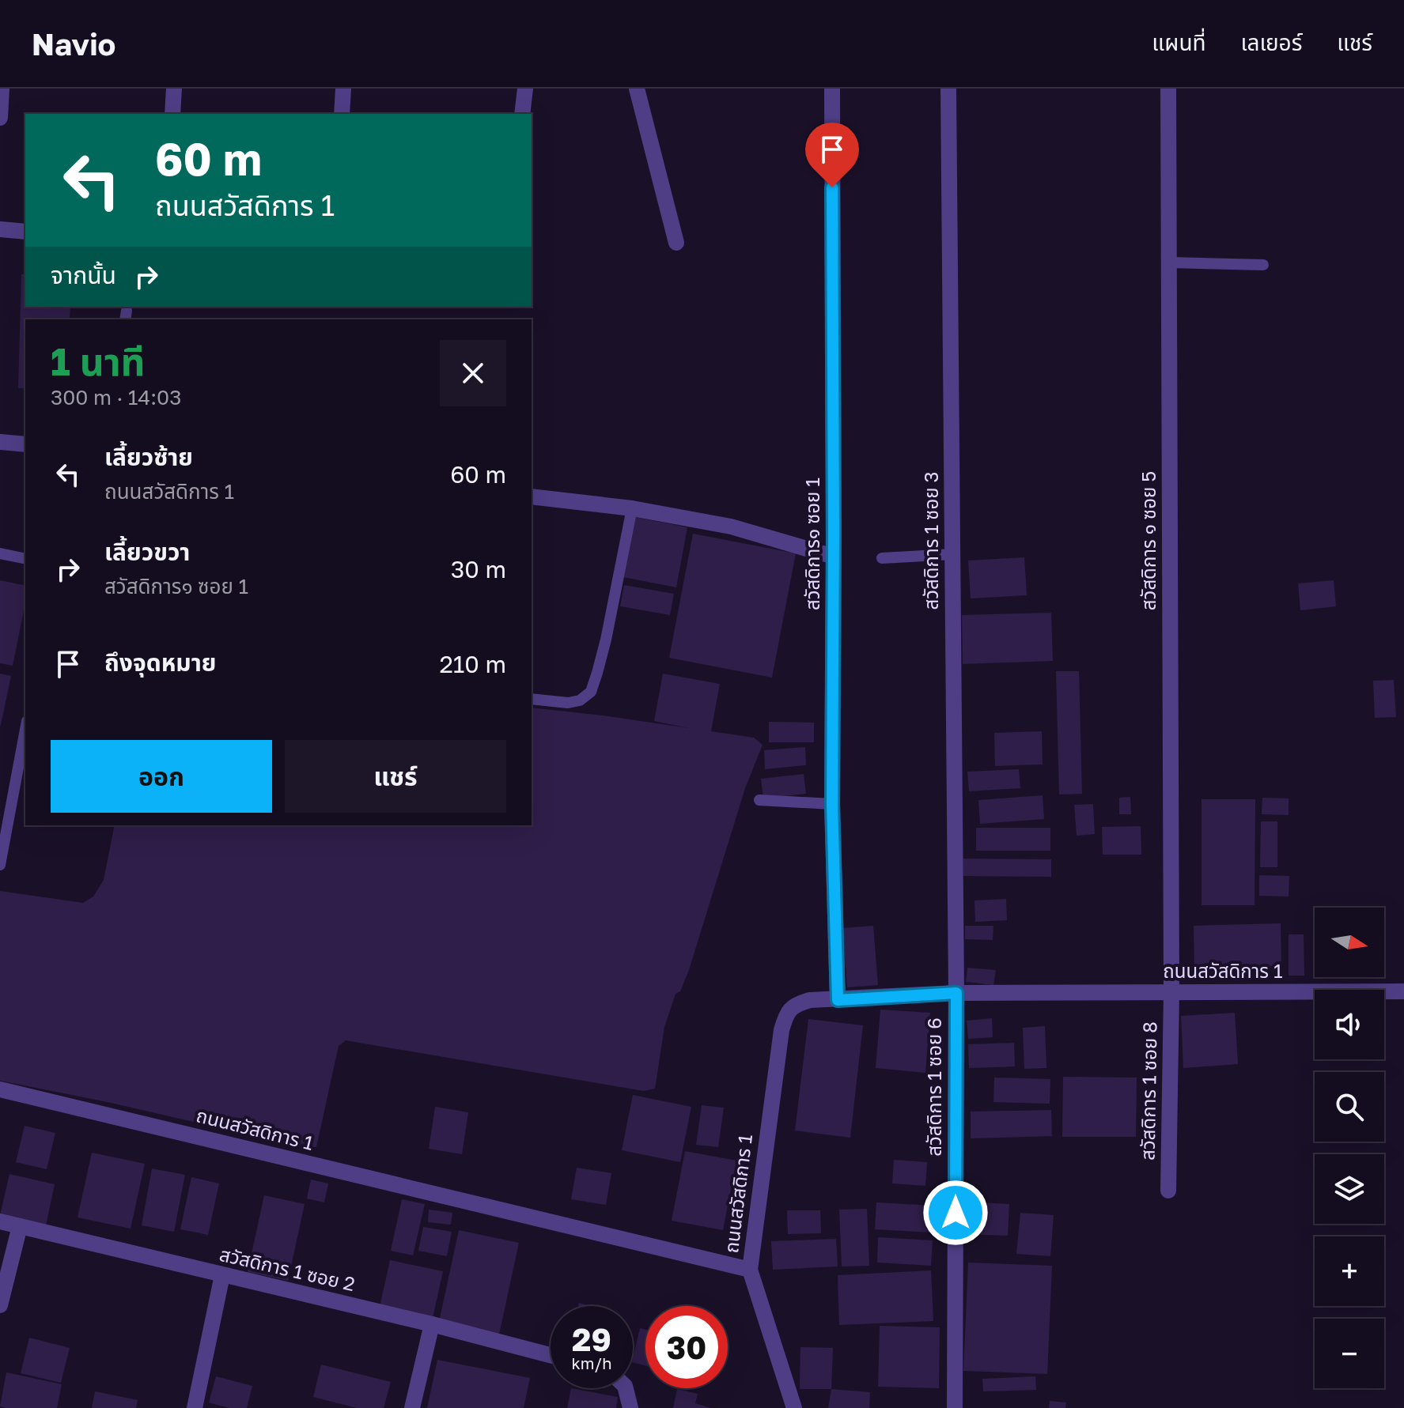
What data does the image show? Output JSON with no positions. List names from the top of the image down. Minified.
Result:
{"streets":{"street":["สวัสดิการ 1 ซอย 3","สวัสดิการ ๑ ซอย 5","สวัสดิการ๑ ซอย 1","ถนนสวัสดิการ 1","สวัสดิการ 1 ซอย 6","สวัสดิการ 1 ซอย 8","สวัสดิการ 1 ซอย 2"]},"crossings":[["สวัสดิการ 1 ซอย 3","ถนนสวัสดิการ 1"],["สวัสดิการ 1 ซอย 3","สวัสดิการ 1 ซอย 6"],["สวัสดิการ ๑ ซอย 5","ถนนสวัสดิการ 1"],["สวัสดิการ ๑ ซอย 5","สวัสดิการ 1 ซอย 8"],["สวัสดิการ๑ ซอย 1","ถนนสวัสดิการ 1"],["ถนนสวัสดิการ 1","สวัสดิการ 1 ซอย 6"],["ถนนสวัสดิการ 1","สวัสดิการ 1 ซอย 8"]],"north":"right","page":{"header":"Navio","nav":["แผนที่","เลเยอร์","แชร์"],"turn":["60 m","ถนนสวัสดิการ 1"],"then":"จากนั้น","heading":["1 นาที","300 m · 14:03"],"list":[{"name":"เลี้ยวซ้าย","note":"ถนนสวัสดิการ 1","value":"60 m"},{"name":"เลี้ยวขวา","note":"สวัสดิการ๑ ซอย 1","value":"30 m"},{"name":"ถึงจุดหมาย","value":"210 m"}],"buttons":["ออก","แชร์"],"map_buttons":["+","−"],"speed":"29 km/h","limit":"30"}}
